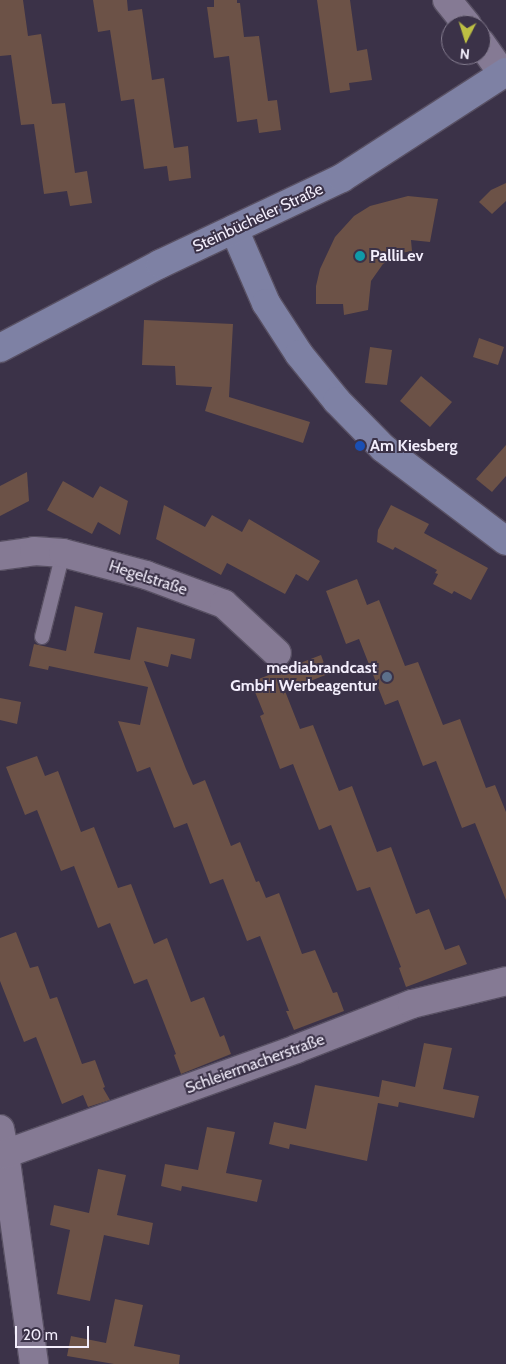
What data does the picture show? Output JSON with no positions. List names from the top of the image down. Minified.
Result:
{"streets":{"street":["Steinbücheler Straße","Hegelstraße","Schleiermacherstraße"]},"places":["PalliLev","Am Kiesberg","mediabrandcast GmbH Werbeagentur"],"scale_bar":"20 m","north":"bottom"}
